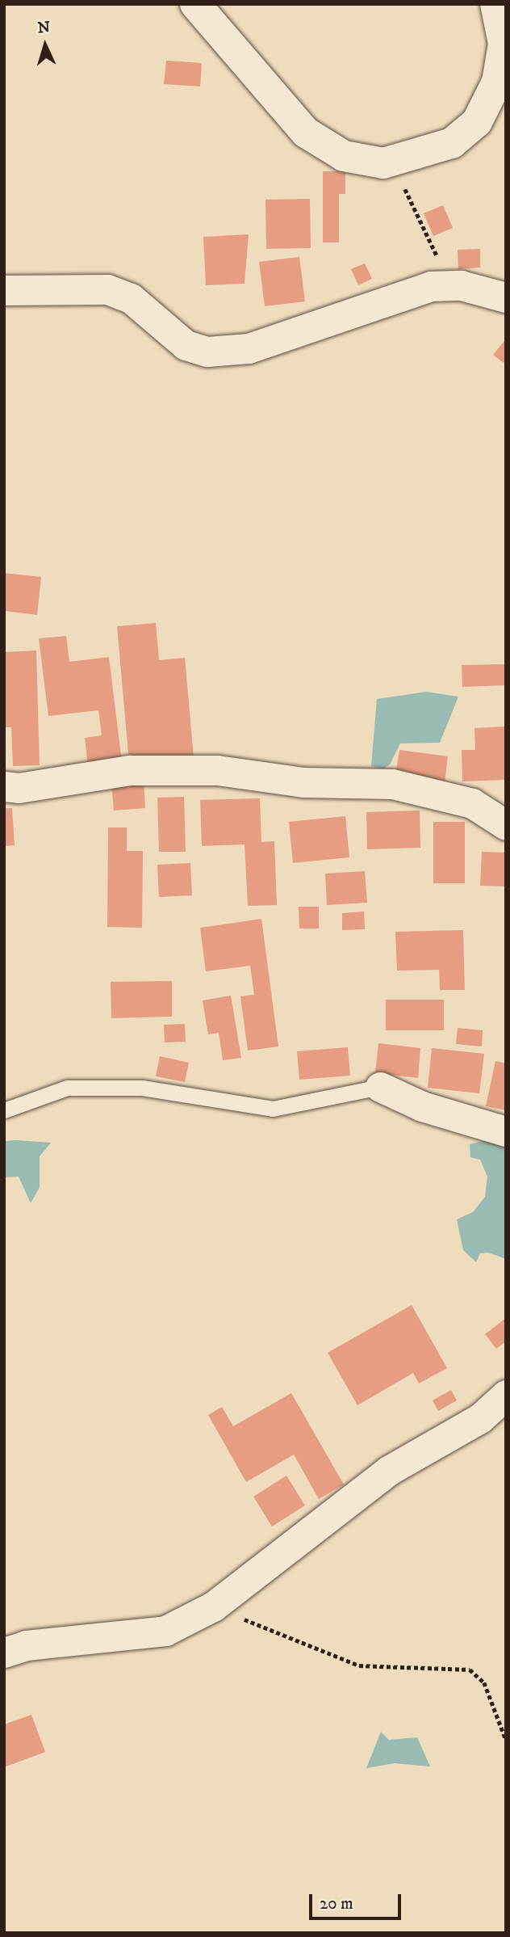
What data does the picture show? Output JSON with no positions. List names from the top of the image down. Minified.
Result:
{"scale_bar":"20 m","north":"top"}
